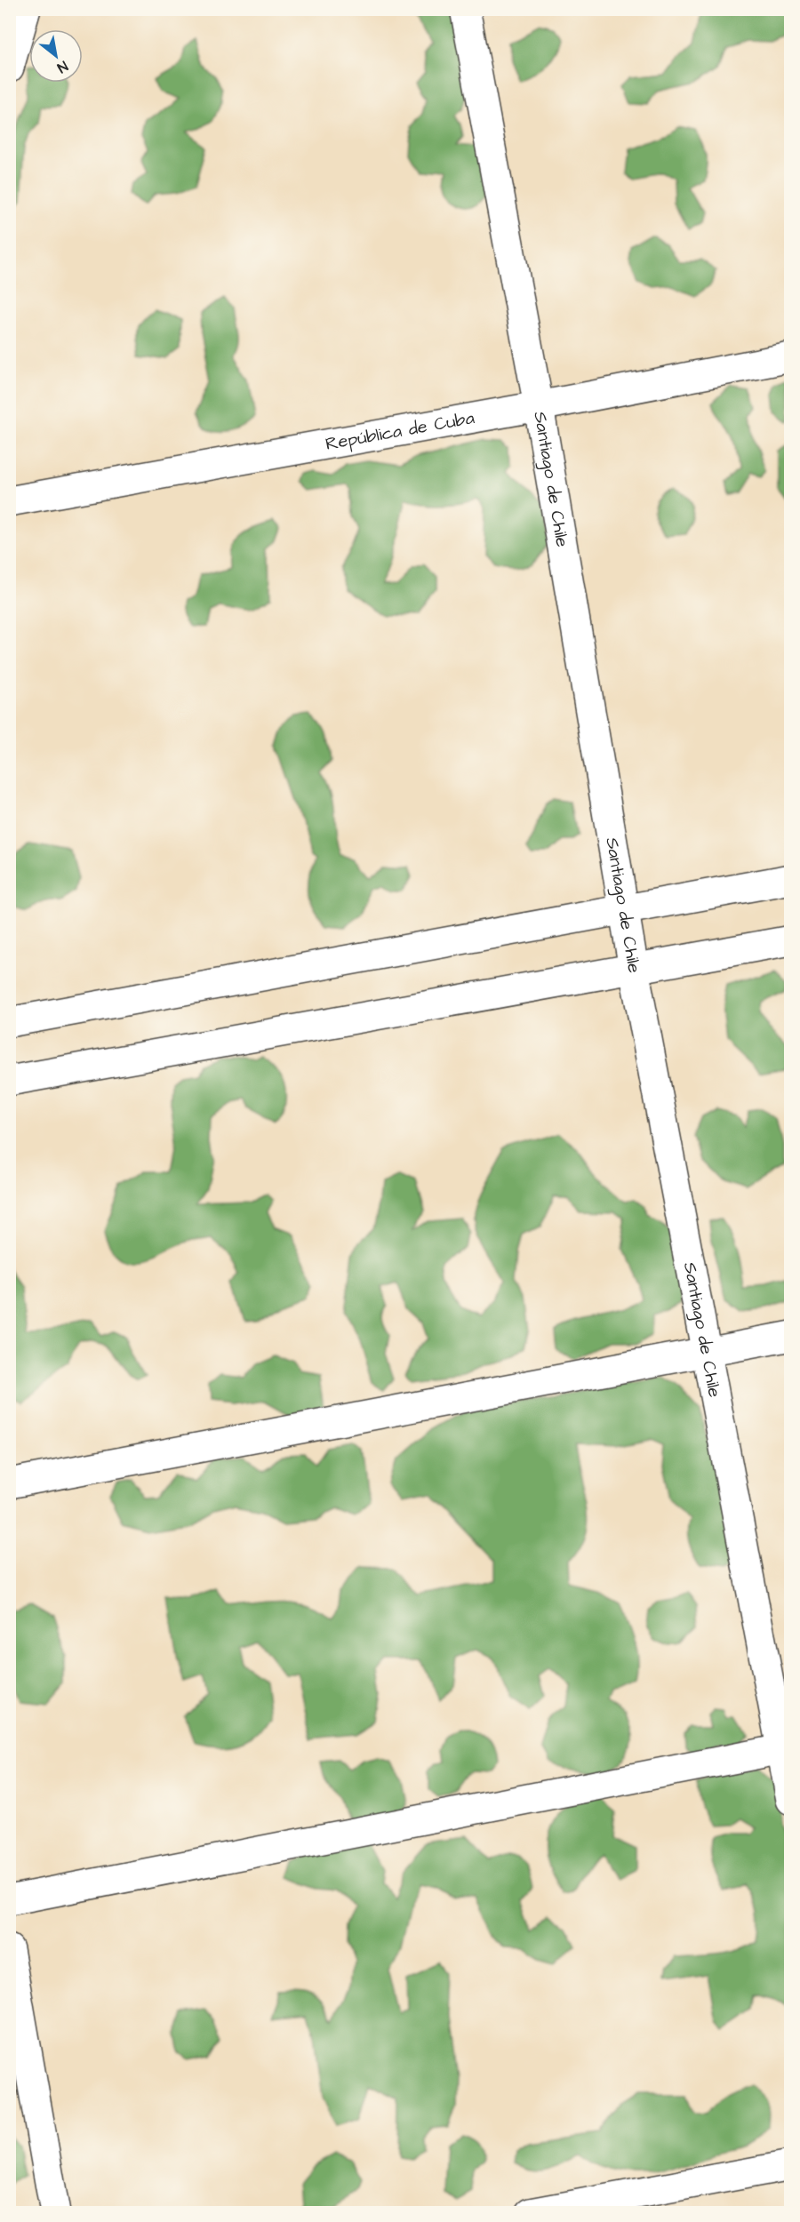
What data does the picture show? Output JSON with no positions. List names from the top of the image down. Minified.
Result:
{"streets":{"street":["República de Cuba","Santiago de Chile"]},"crossings":[["República de Cuba","Santiago de Chile"]],"north":"bottom right"}
